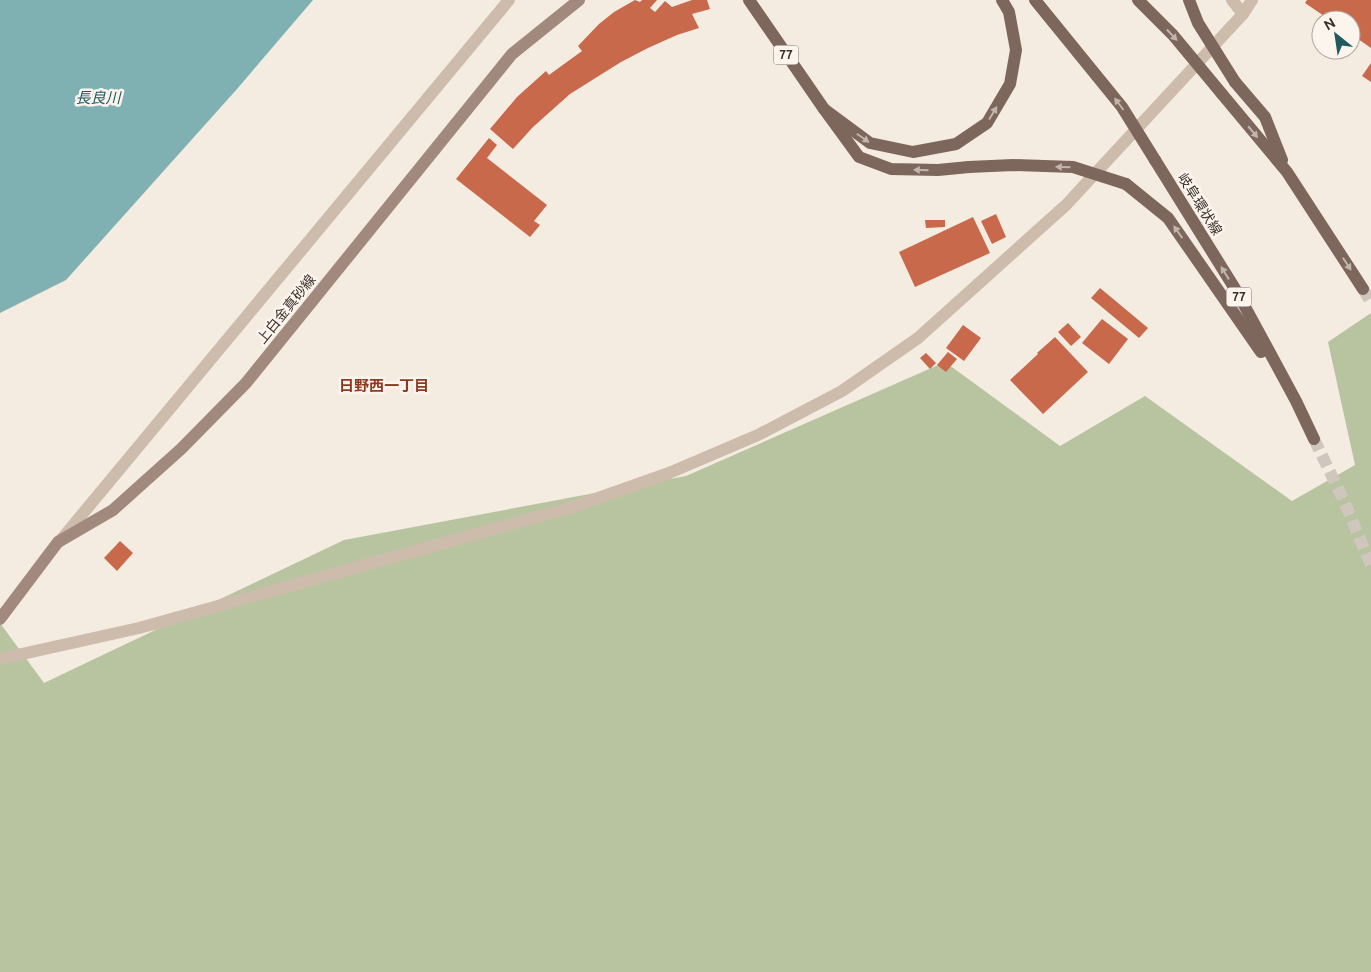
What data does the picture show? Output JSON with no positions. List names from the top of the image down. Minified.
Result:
{"streets":{"main road":["77","岐阜環状線","上白金真砂線"]},"crossings":[["77","岐阜環状線"]],"districts":["日野西一丁目"],"water":["長良川"],"north":"top left"}
